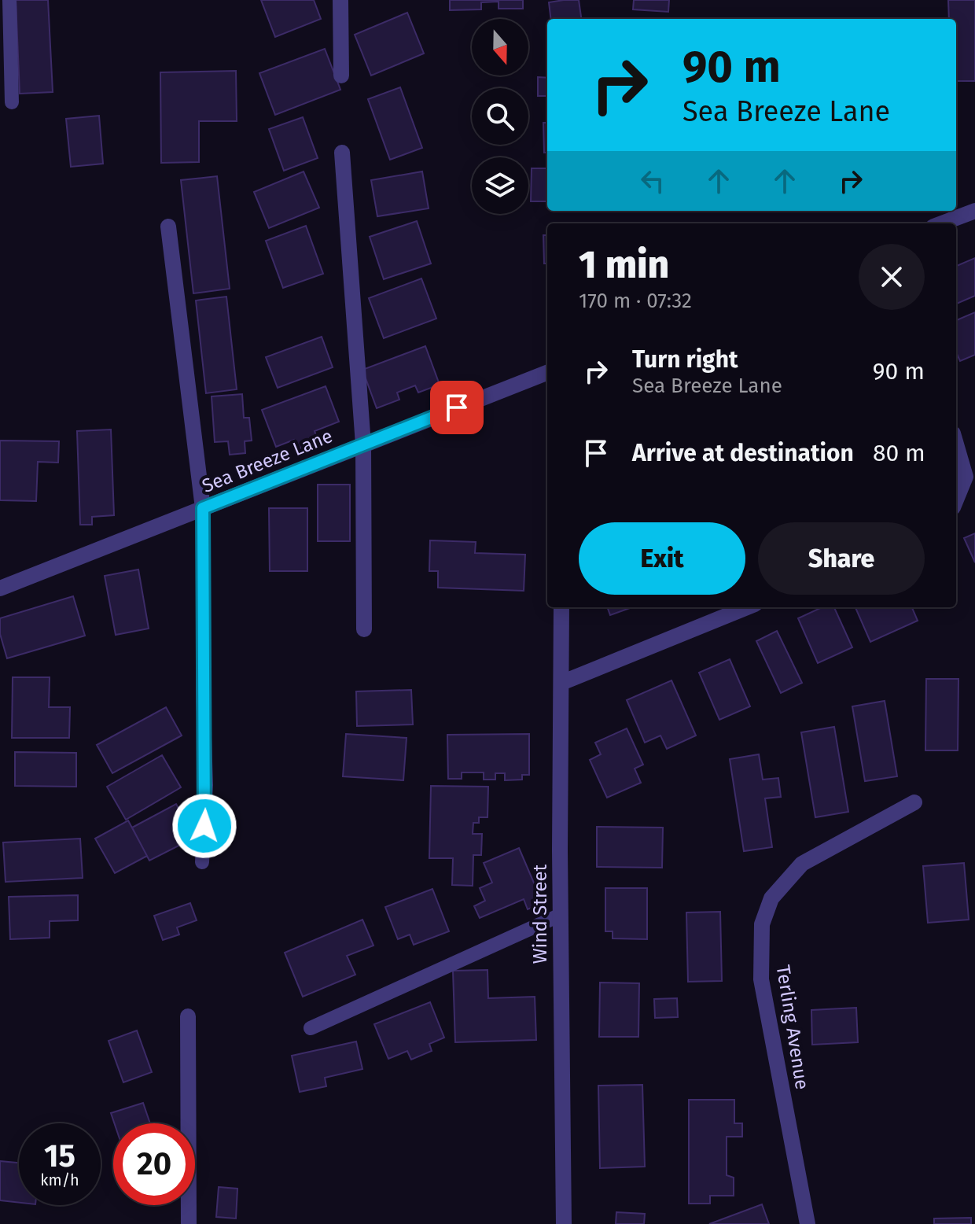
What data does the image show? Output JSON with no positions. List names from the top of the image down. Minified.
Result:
{"streets":{"street":["Sea Breeze Lane","Wind Street","Terling Avenue"]},"north":"bottom","page":{"turn":["90 m","Sea Breeze Lane"],"heading":["1 min","170 m · 07:32"],"list":[{"name":"Turn right","note":"Sea Breeze Lane","value":"90 m"},{"name":"Arrive at destination","value":"80 m"}],"buttons":["Exit","Share"],"speed":"15 km/h","limit":"20"}}
